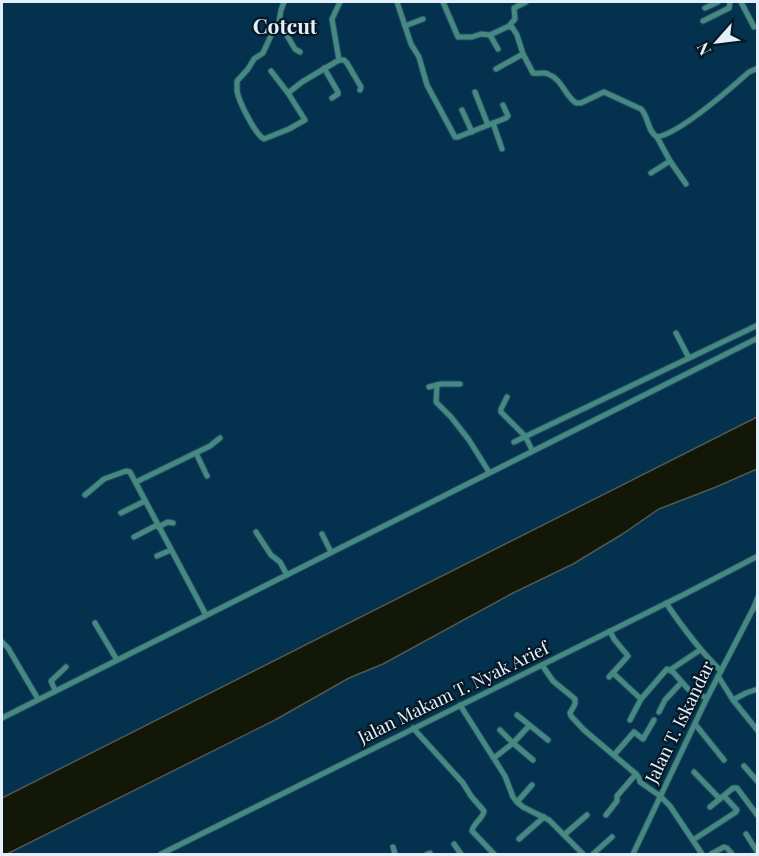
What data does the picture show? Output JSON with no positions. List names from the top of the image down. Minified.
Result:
{"streets":{"street":["Jalan Makam T. Nyak Arief","Jalan T. Iskandar"]},"districts":["Cotcut"],"north":"bottom left"}
